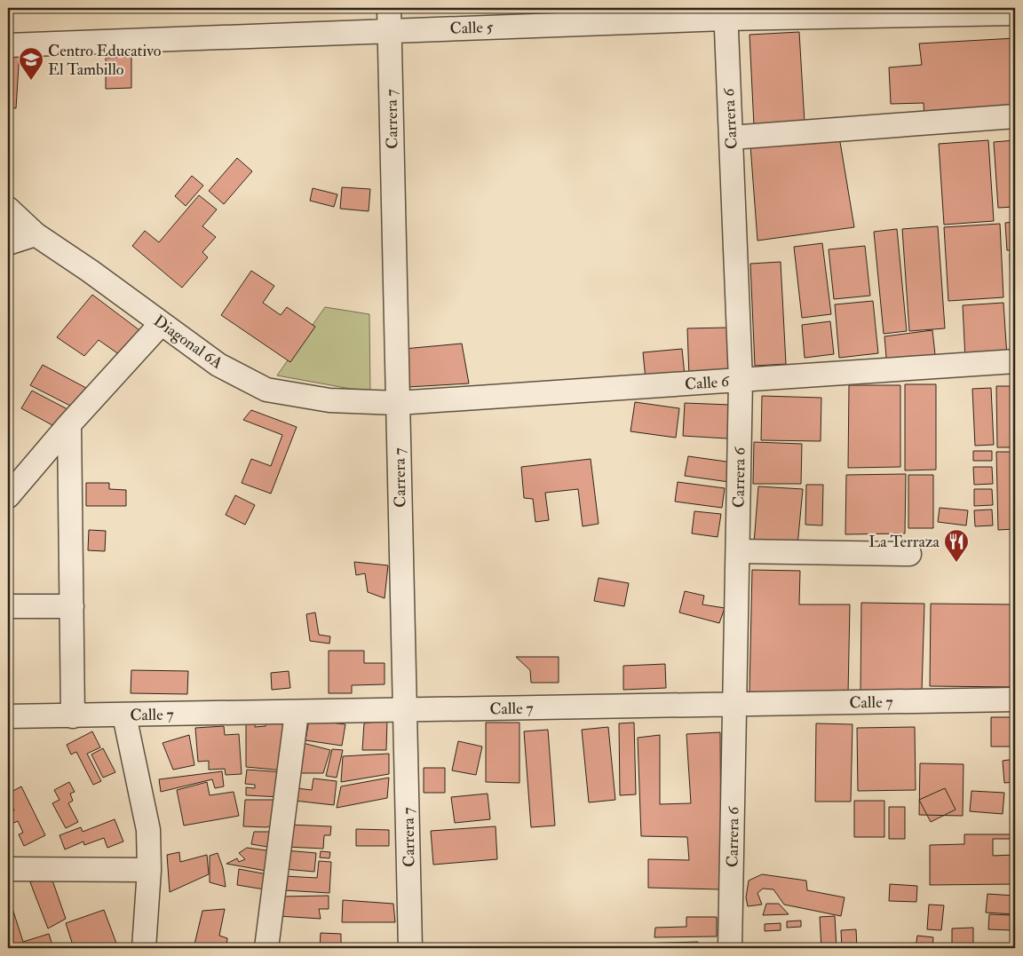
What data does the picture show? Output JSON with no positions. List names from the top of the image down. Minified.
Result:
{"streets":{"street":["Calle 5","Carrera 7","Carrera 6","Diagonal 6A","Calle 6","Calle 7"]},"crossings":[["Calle 5","Carrera 7"],["Calle 5","Carrera 6"],["Carrera 7","Diagonal 6A"],["Carrera 7","Calle 6"],["Carrera 7","Calle 7"],["Carrera 6","Calle 6"],["Carrera 6","Calle 7"],["Diagonal 6A","Calle 6"]],"places":{"school or university":["Centro Educativo El Tambillo"],"restaurant":["La Terraza"]}}
